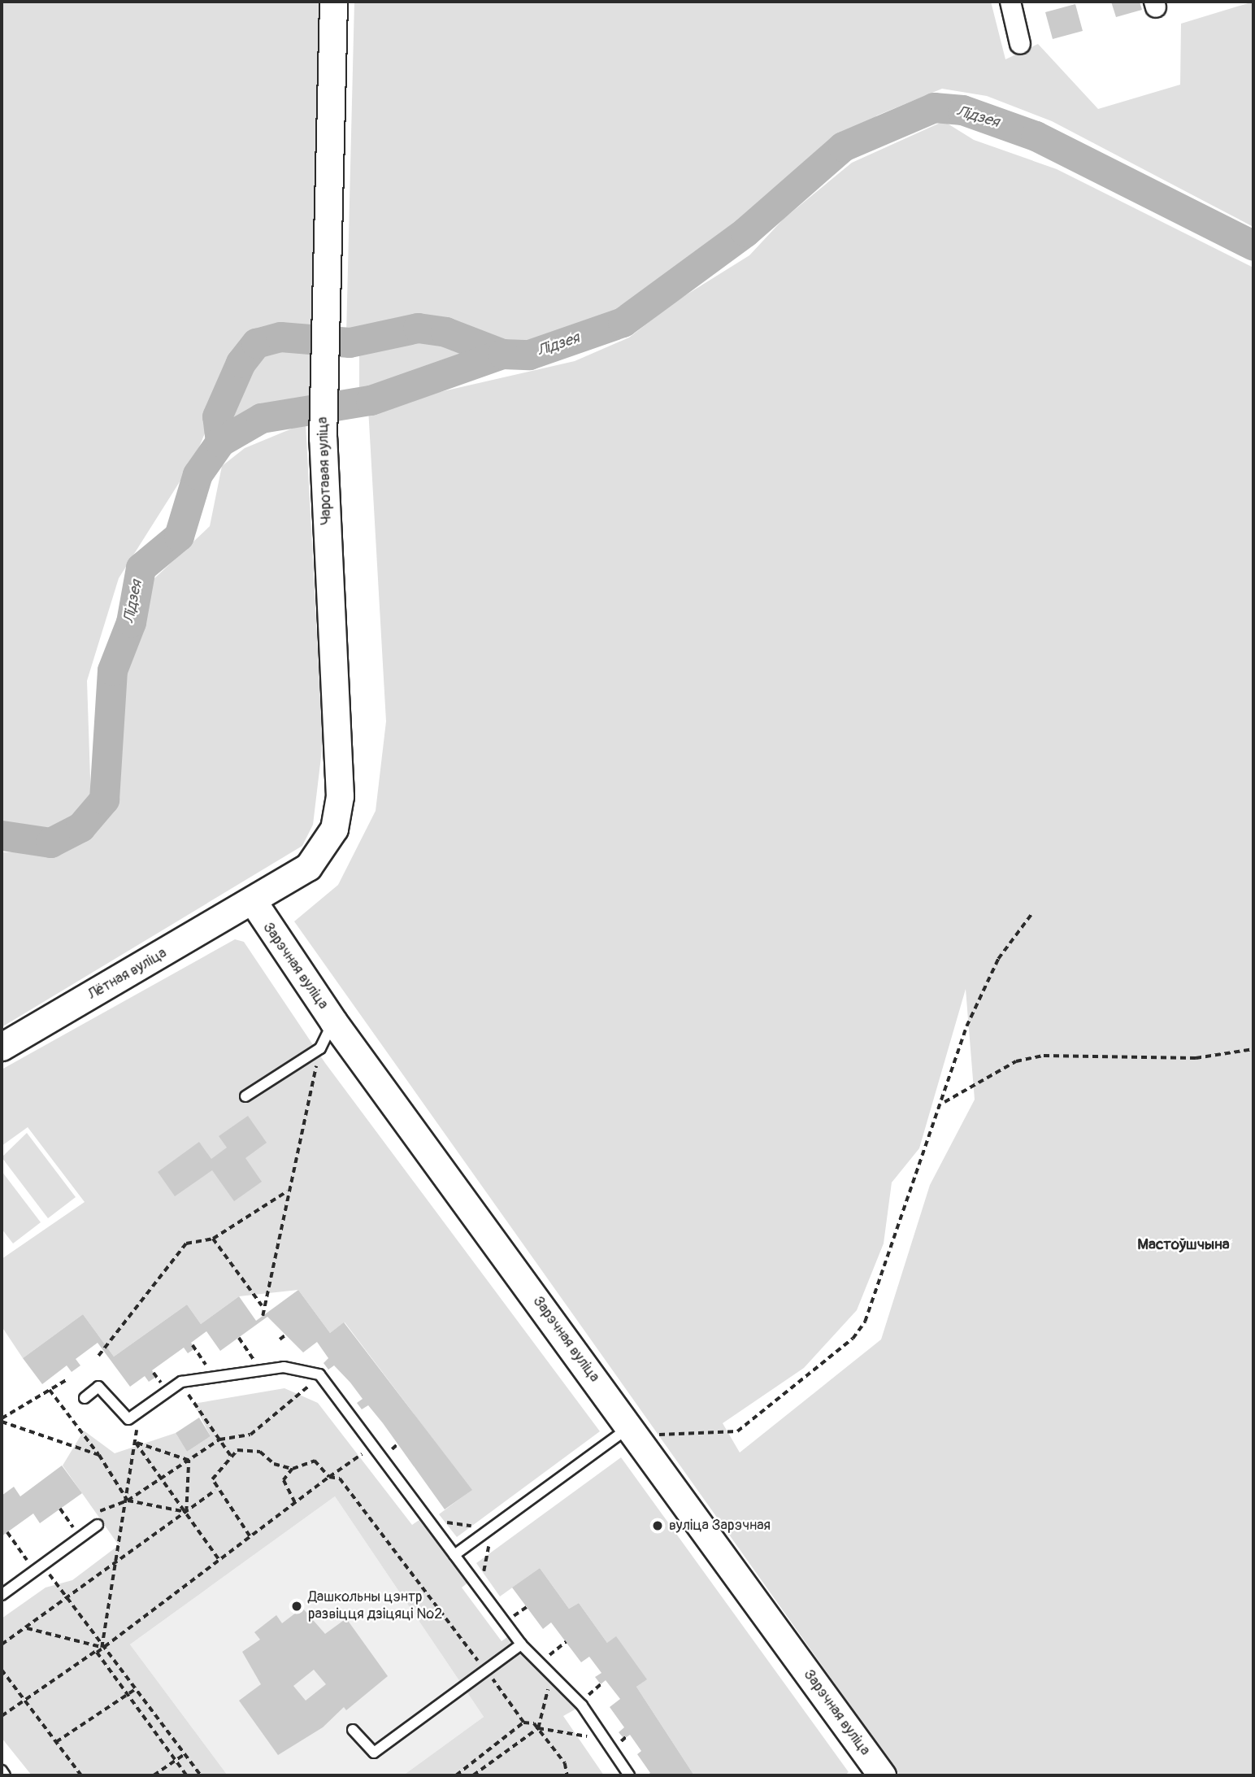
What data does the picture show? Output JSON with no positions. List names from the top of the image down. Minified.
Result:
{"streets":{"street":["Чаротавая вуліца","Зарэчная вуліца","Лётная вуліца"]},"crossings":[["Чаротавая вуліца","Зарэчная вуліца"],["Чаротавая вуліца","Лётная вуліца"],["Зарэчная вуліца","Лётная вуліца"]],"districts":["Мастоўшчына"],"water":["Лідзея"],"places":["вуліца Зарэчная","Дашкольны цэнтр развіцця дзіцяці №2"]}
